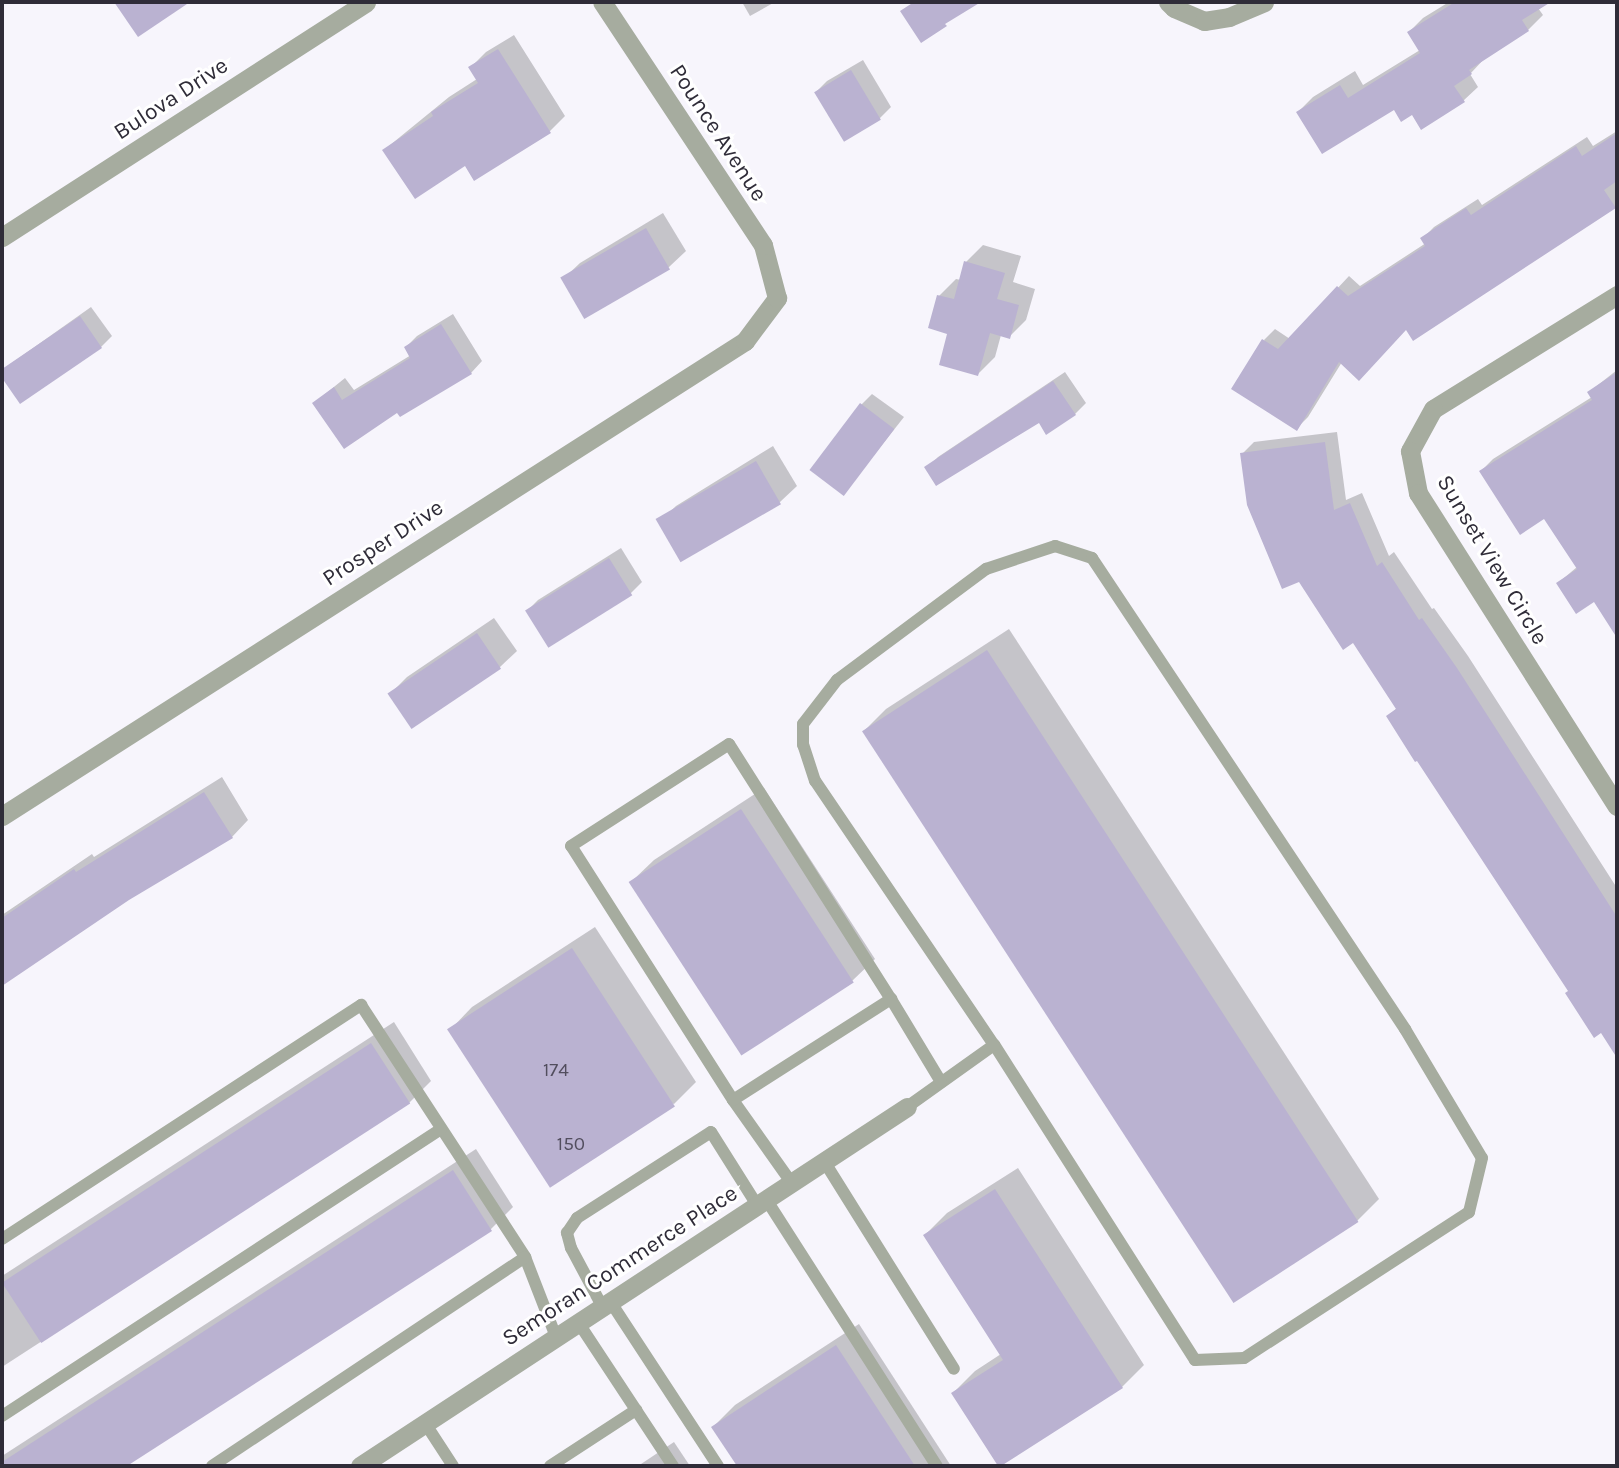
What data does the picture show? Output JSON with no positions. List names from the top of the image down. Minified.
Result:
{"streets":{"street":["Bulova Drive","Pounce Avenue","Prosper Drive","Sunset View Circle","Semoran Commerce Place"]},"crossings":[["Pounce Avenue","Prosper Drive"]],"house_numbers":["174","150"]}
